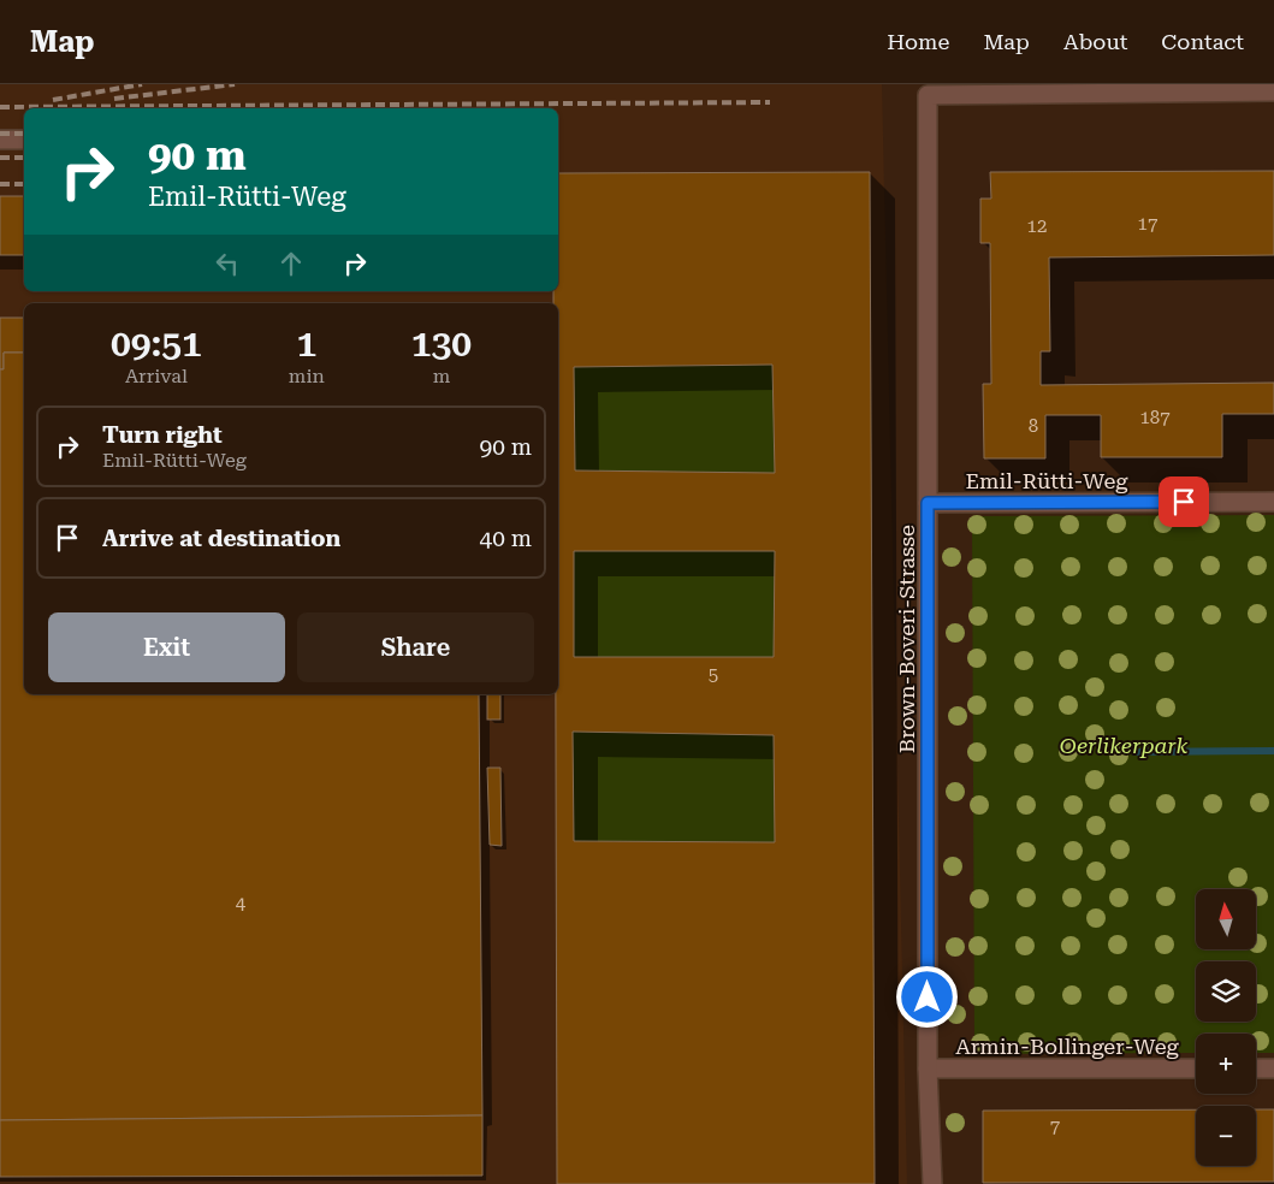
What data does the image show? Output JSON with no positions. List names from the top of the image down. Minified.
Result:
{"streets":{"street":["Emil-Rütti-Weg","Brown-Boveri-Strasse","Armin-Bollinger-Weg"]},"crossings":[["Emil-Rütti-Weg","Brown-Boveri-Strasse"],["Brown-Boveri-Strasse","Armin-Bollinger-Weg"]],"parks":["Oerlikerpark"],"house_numbers":["17","12","187","8","5","4","7"],"north":"top","page":{"header":"Map","nav":["Home","Map","About","Contact"],"turn":["90 m","Emil-Rütti-Weg"],"eta":["09:51","Arrival","1","min","130","m"],"list":[{"name":"Turn right","note":"Emil-Rütti-Weg","value":"90 m"},{"name":"Arrive at destination","value":"40 m"}],"buttons":["Exit","Share"],"map_buttons":["+","−"]}}
